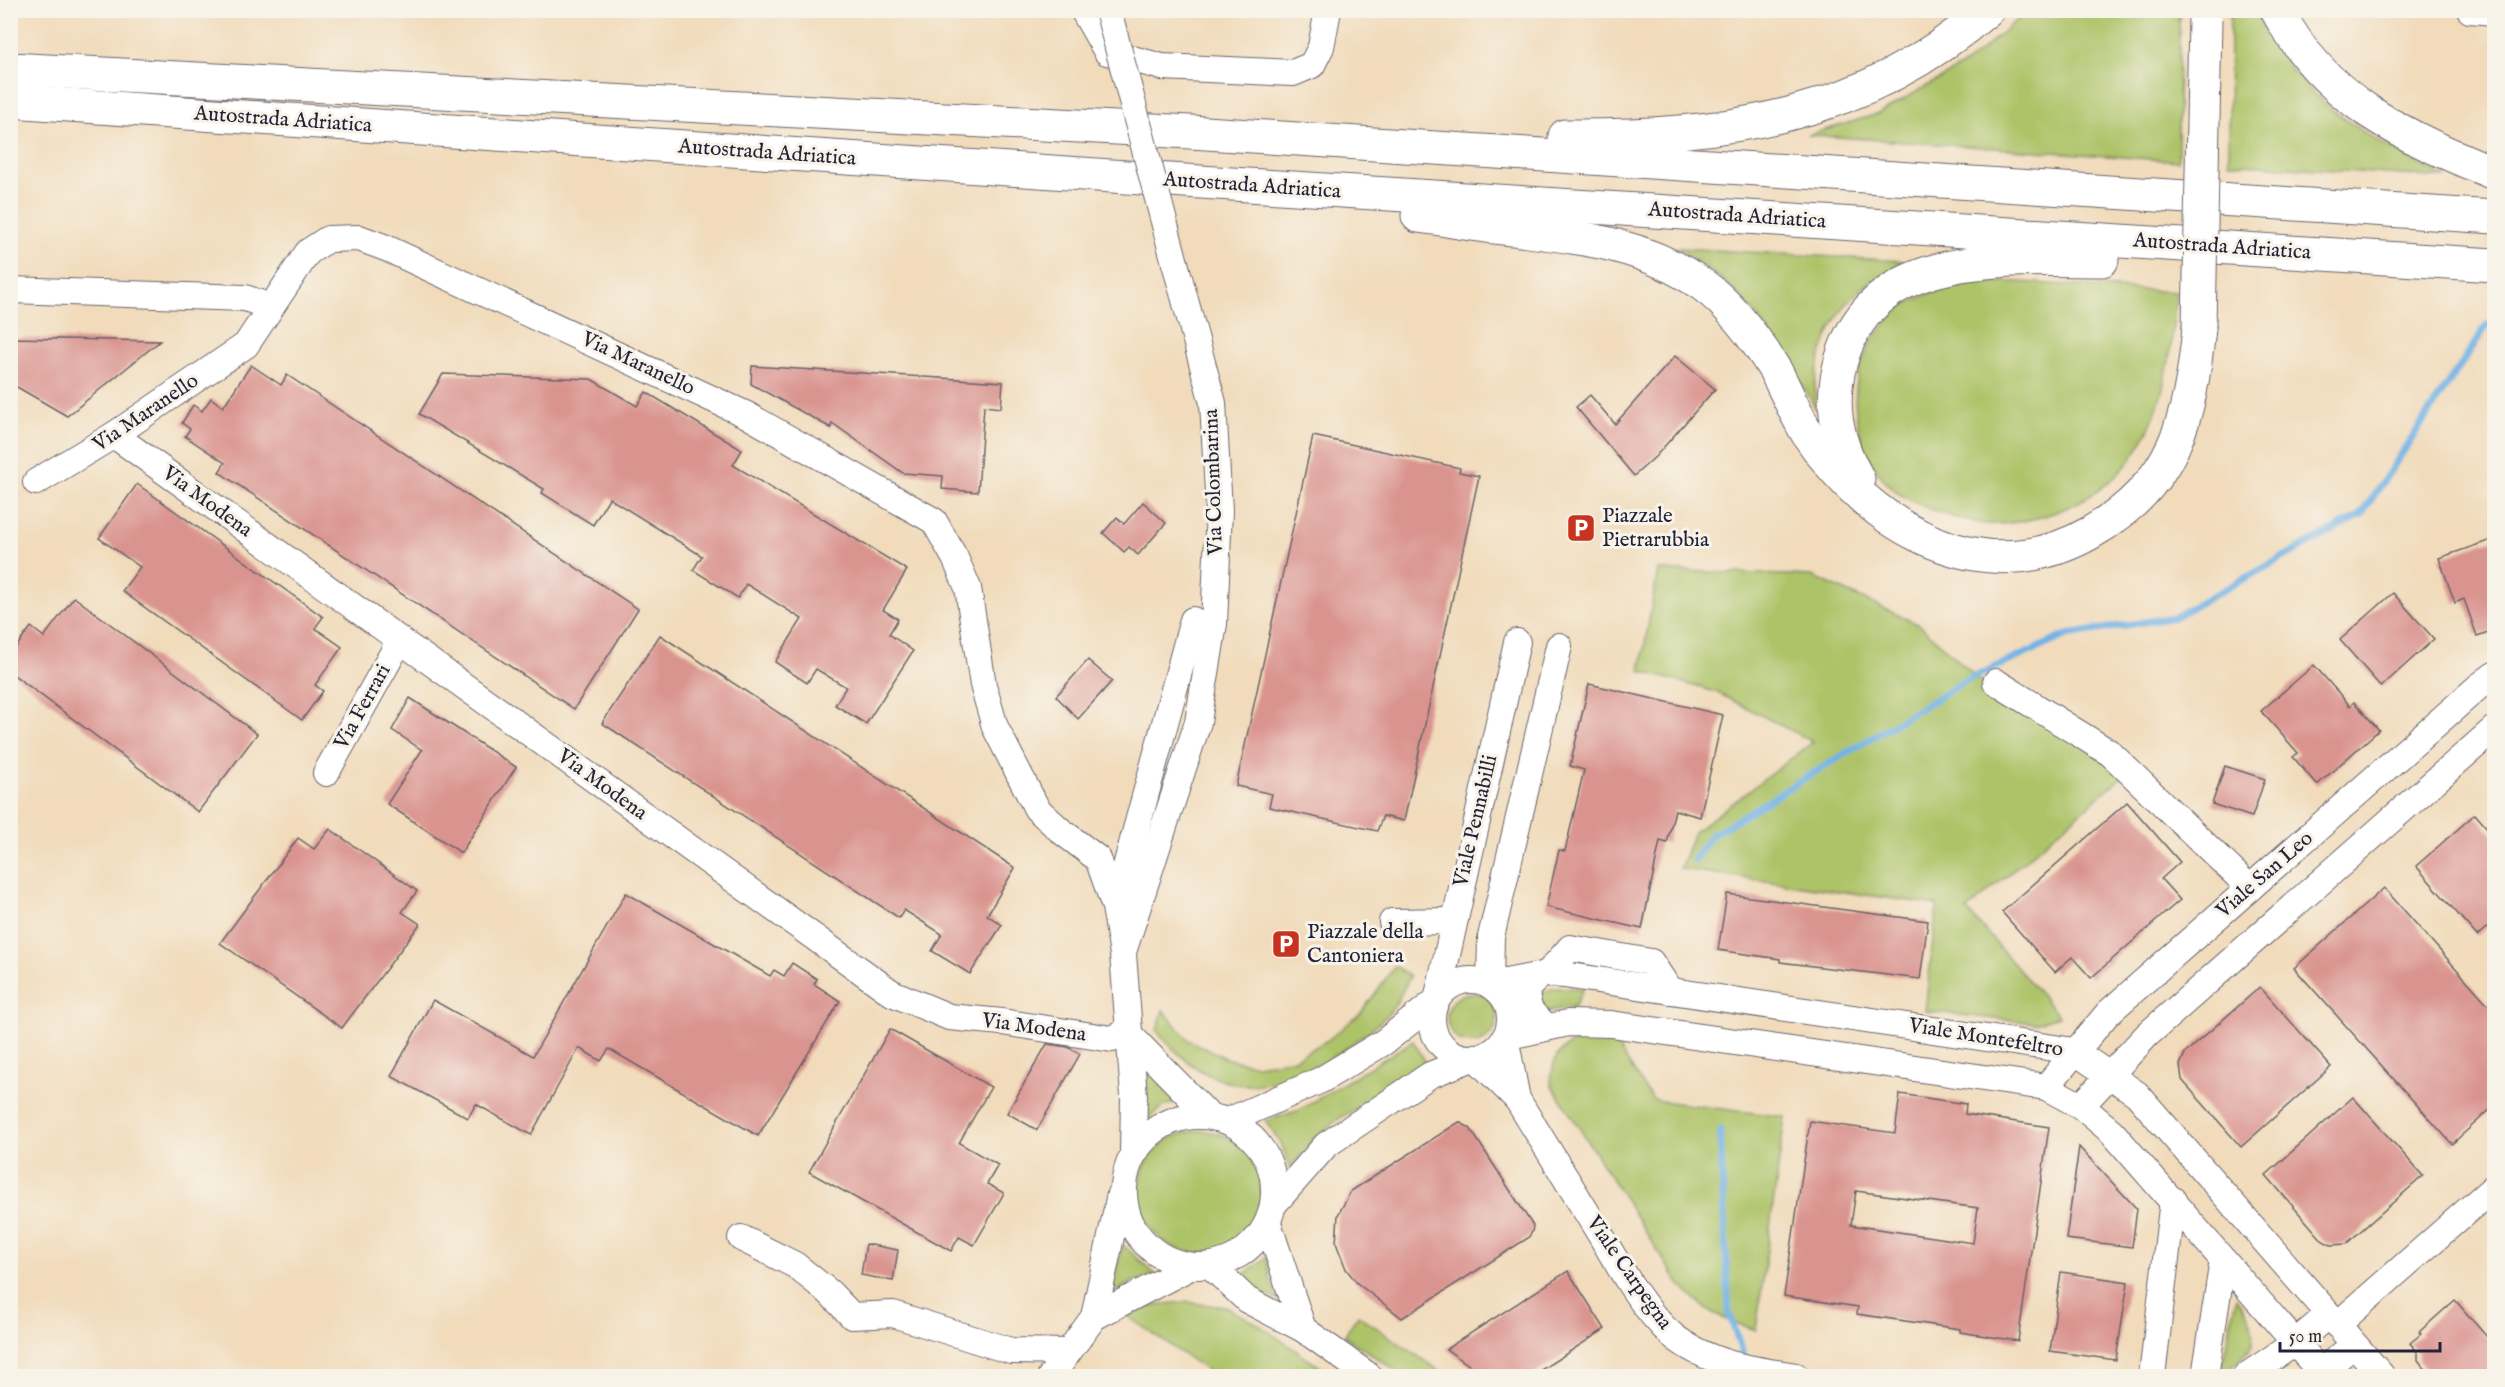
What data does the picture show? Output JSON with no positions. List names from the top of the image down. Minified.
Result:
{"streets":{"highway":["Autostrada Adriatica"],"street":["Via Maranello","Via Colombarina","Via Modena","Via Ferrari","Viale Pennabilli","Viale San Leo","Viale Montefeltro","Viale Carpegna"]},"crossings":[["Via Maranello","Via Colombarina"],["Via Maranello","Via Modena"],["Via Colombarina","Via Modena"],["Via Modena","Via Ferrari"],["Viale Pennabilli","Viale Montefeltro"],["Viale Pennabilli","Viale Carpegna"],["Viale San Leo","Viale Montefeltro"],["Viale Montefeltro","Viale Carpegna"]],"places":{"parking":["Piazzale Pietrarubbia","Piazzale della Cantoniera"]},"scale_bar":"50 m"}
